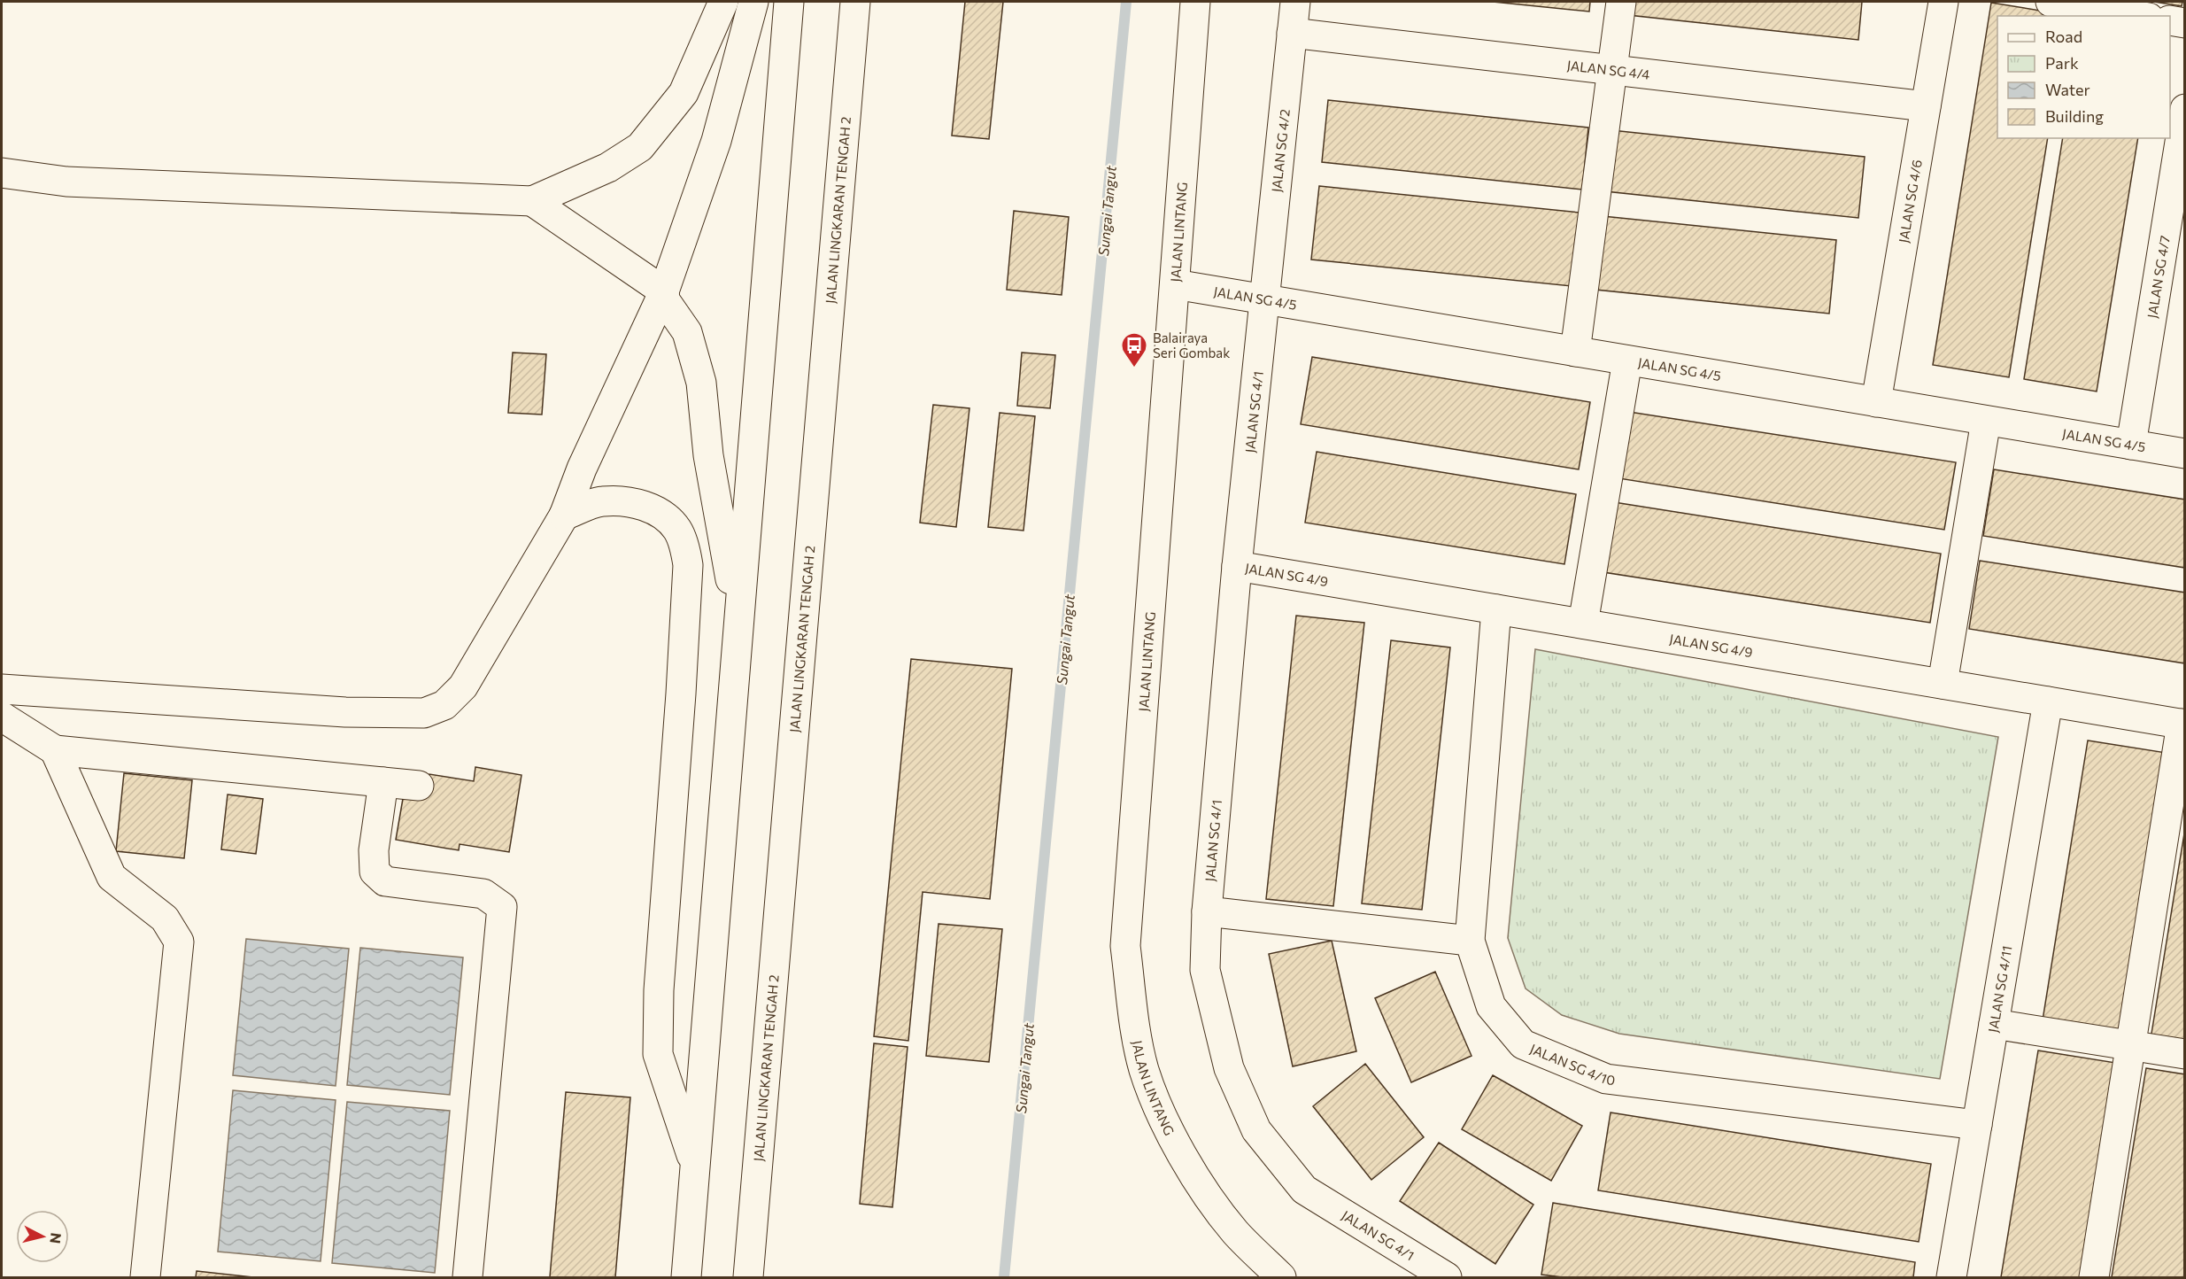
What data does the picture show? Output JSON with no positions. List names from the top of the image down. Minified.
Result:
{"streets":{"main road":["JALAN SG 4/4","JALAN SG 4/2","JALAN SG 4/6","JALAN LINGKARAN TENGAH 2","JALAN LINTANG","JALAN SG 4/7","JALAN SG 4/5","JALAN SG 4/1","JALAN SG 4/9","JALAN SG 4/11","JALAN SG 4/10"]},"crossings":[["JALAN SG 4/4","JALAN SG 4/2"],["JALAN SG 4/4","JALAN SG 4/6"],["JALAN SG 4/2","JALAN SG 4/5"],["JALAN SG 4/2","JALAN SG 4/1"],["JALAN SG 4/6","JALAN SG 4/5"],["JALAN LINTANG","JALAN SG 4/5"],["JALAN SG 4/7","JALAN SG 4/5"],["JALAN SG 4/5","JALAN SG 4/1"],["JALAN SG 4/1","JALAN SG 4/9"],["JALAN SG 4/9","JALAN SG 4/11"],["JALAN SG 4/9","JALAN SG 4/10"],["JALAN SG 4/11","JALAN SG 4/10"]],"water":["Sungai Tangut"],"places":{"bus stop":["Balairaya Seri Gombak"]},"legend":["Road","Park","Water","Building"],"north":"right"}
